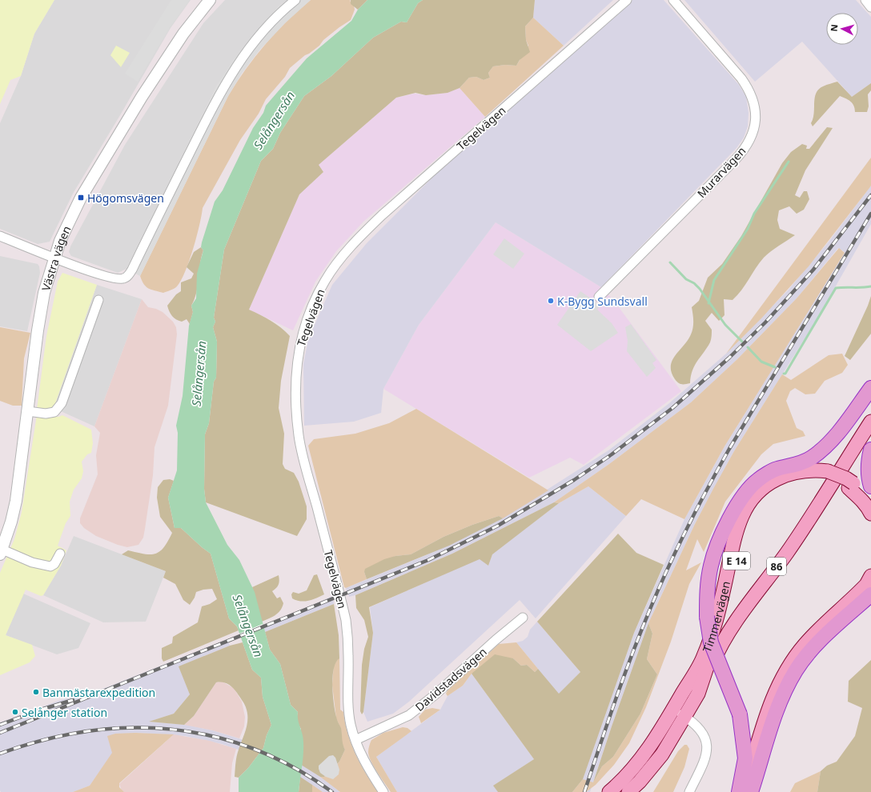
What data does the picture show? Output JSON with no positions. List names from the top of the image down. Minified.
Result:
{"streets":{"highway":["E 14"],"main road":["86","Timmervägen"],"street":["Tegelvägen","Murarvägen","Västra vägen","Davidstadsvägen"]},"crossings":[["Tegelvägen","Davidstadsvägen"],["E 14","Timmervägen"],["86","Timmervägen"]],"water":["Selångersån"],"places":{"transit":["Högomsvägen"],"other":["K-Bygg Sundsvall","Banmästarexpedition","Selånger station"]},"north":"left"}
